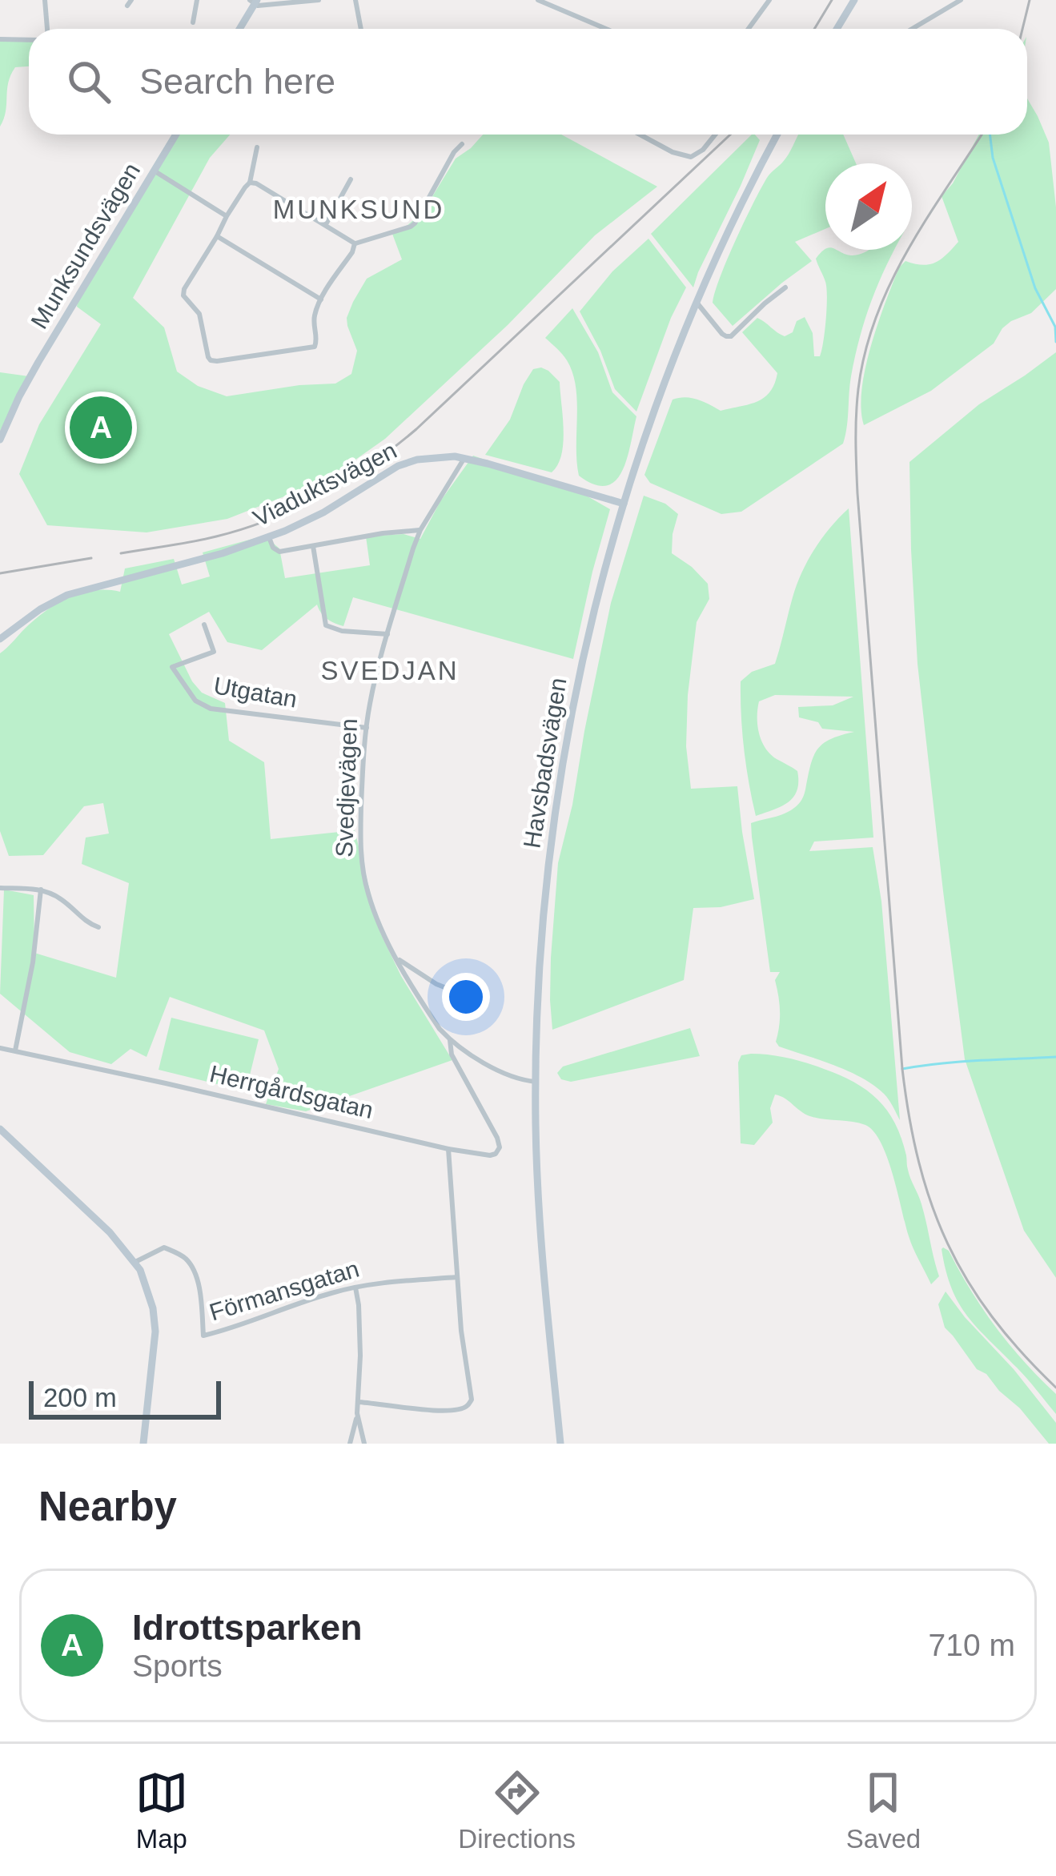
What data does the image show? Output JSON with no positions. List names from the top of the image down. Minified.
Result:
{"streets":{"street":["Munksundsvägen","Viaduktsvägen","Utgatan","Havsbadsvägen","Svedjevägen","Herrgårdsgatan","Förmansgatan"]},"crossings":[["Viaduktsvägen","Havsbadsvägen"],["Viaduktsvägen","Svedjevägen"],["Utgatan","Svedjevägen"],["Havsbadsvägen","Svedjevägen"],["Svedjevägen","Herrgårdsgatan"]],"districts":["MUNKSUND","SVEDJAN"],"scale_bar":"200 m","north":"top right","page":{"search":"Search here","pins":"A","scale":"200 m","heading":"Nearby","list":[{"mark":"A","name":"Idrottsparken","note":"Sports","value":"710 m"}],"nav":["Map","Directions","Saved"]}}
